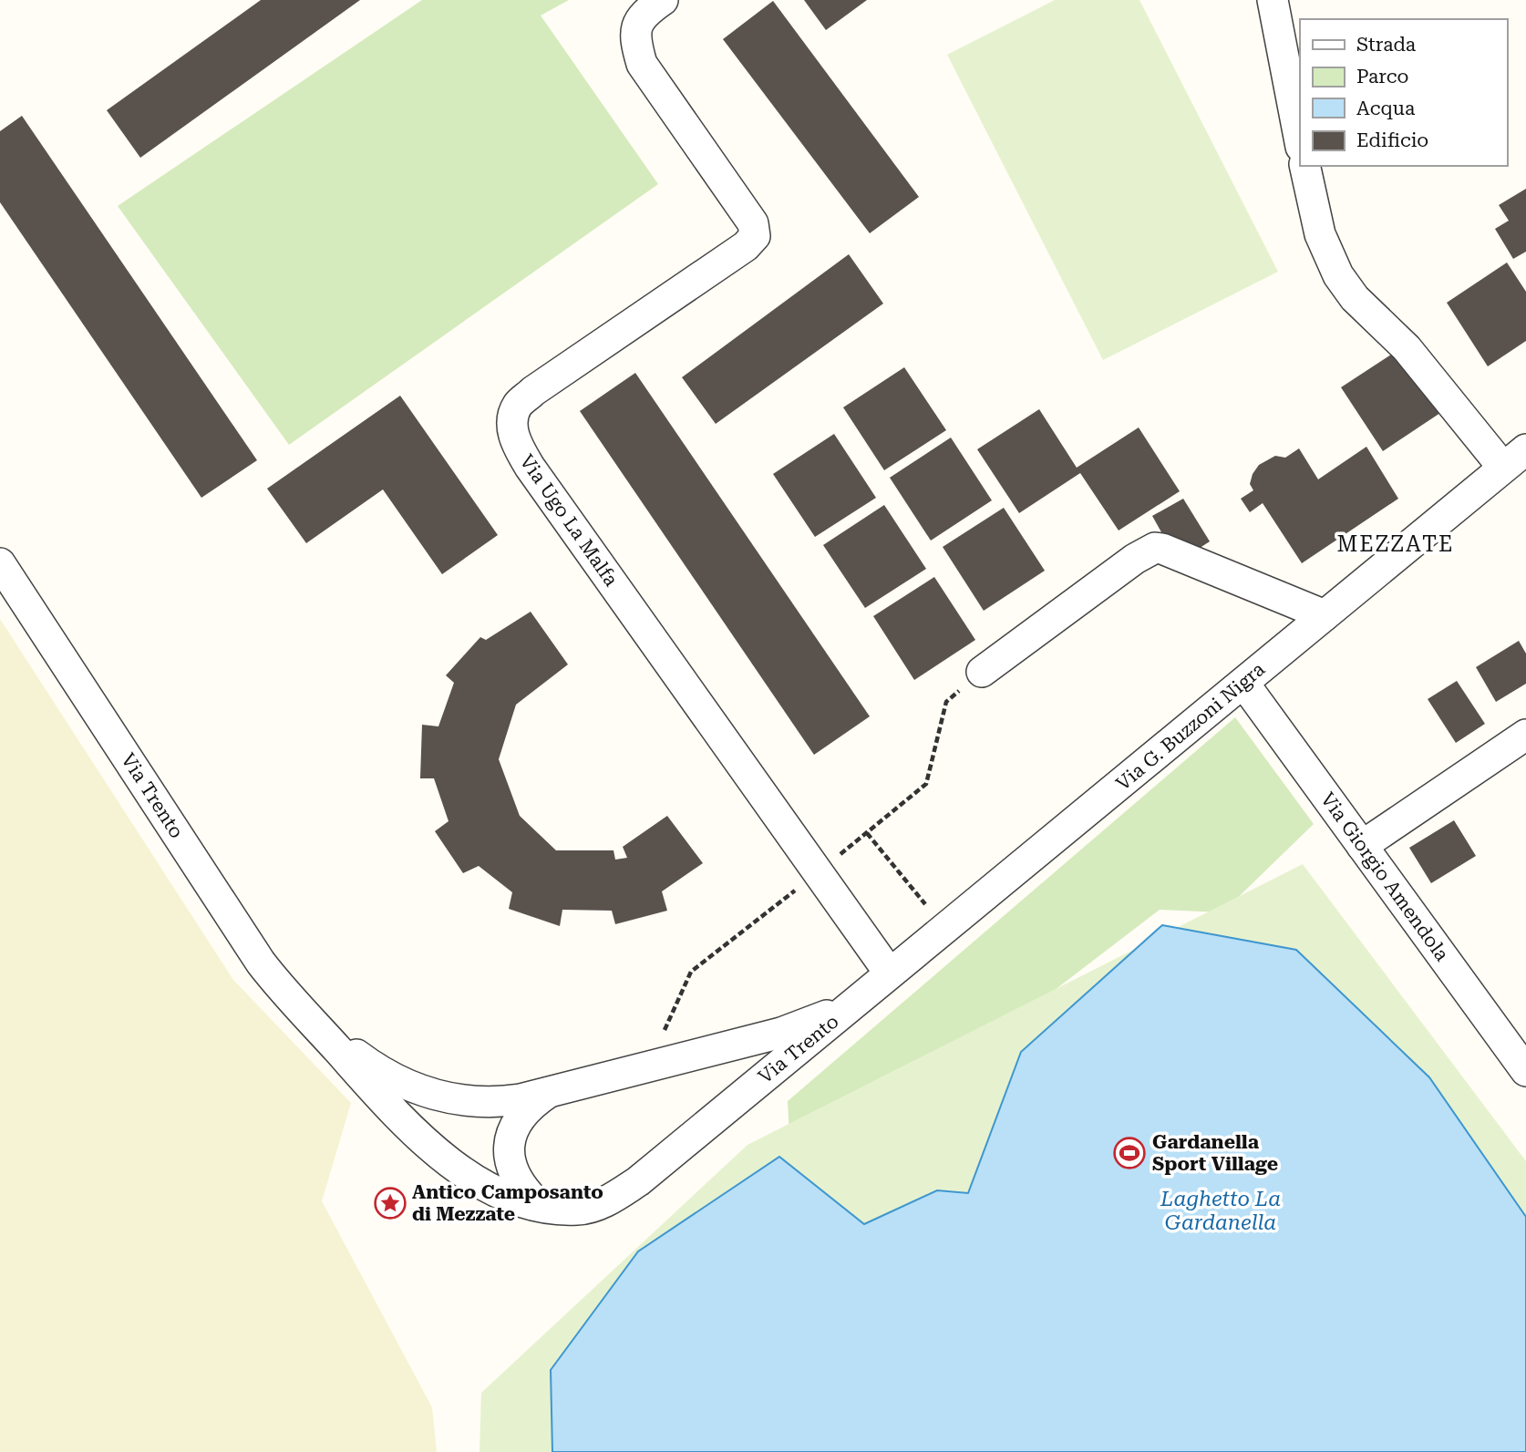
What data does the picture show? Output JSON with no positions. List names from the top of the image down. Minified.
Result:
{"streets":{"street":["Via Ugo La Malfa","Via G. Buzzoni Nigra","Via Trento","Via Giorgio Amendola"]},"crossings":[["Via Ugo La Malfa","Via G. Buzzoni Nigra"],["Via G. Buzzoni Nigra","Via Trento"],["Via G. Buzzoni Nigra","Via Giorgio Amendola"]],"districts":["MEZZATE"],"water":["Laghetto La Gardanella"],"places":{"sports":["Gardanella Sport Village"],"place":["Antico Camposanto di Mezzate"]},"legend":["Strada","Parco","Acqua","Edificio"]}
